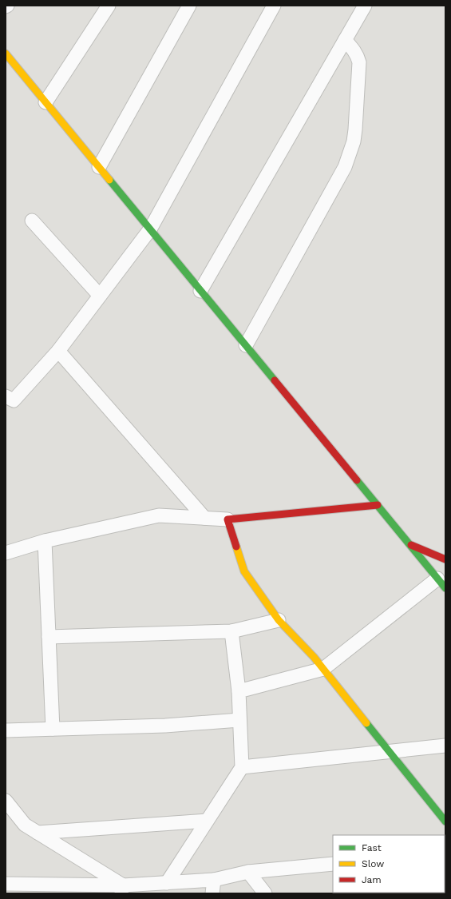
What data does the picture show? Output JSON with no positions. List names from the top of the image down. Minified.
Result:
{"legend":["Fast","Slow","Jam"]}
